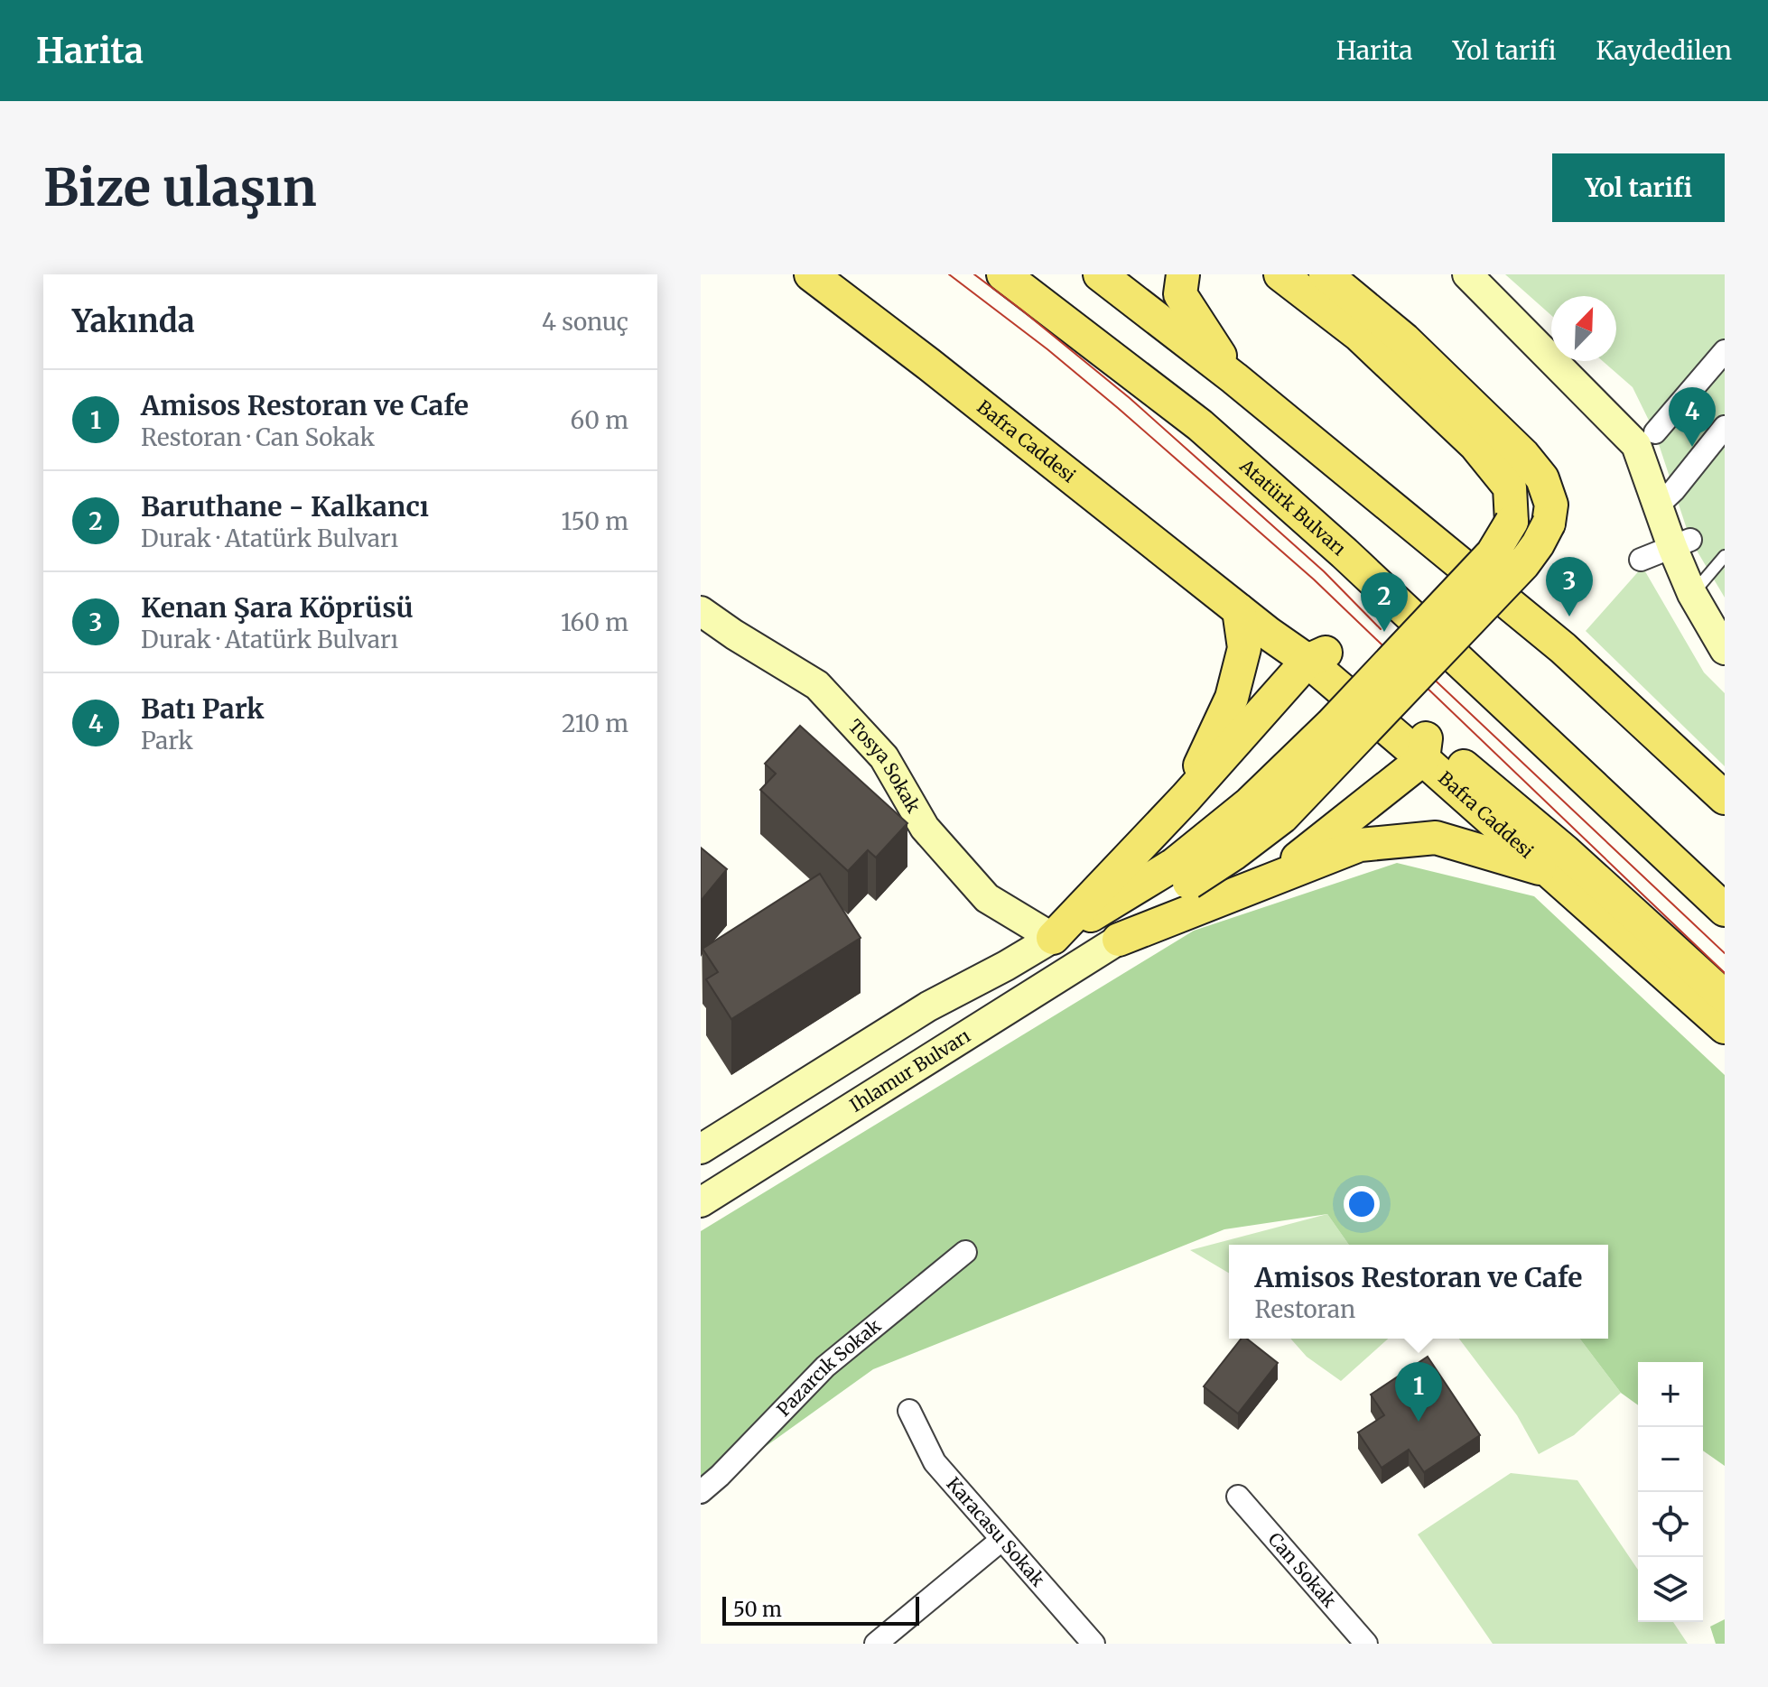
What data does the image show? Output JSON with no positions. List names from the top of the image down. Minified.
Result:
{"streets":{"main road":["Bafra Caddesi","Atatürk Bulvarı","Tosya Sokak","Ihlamur Bulvarı"],"street":["Pazarcık Sokak","Karacasu Sokak","Can Sokak"]},"scale_bar":"50 m","north":"top right","page":{"header":"Harita","nav":["Harita","Yol tarifi","Kaydedilen"],"buttons":"Yol tarifi","title":"Bize ulaşın","heading":["Yakında","4 sonuç"],"list":[{"mark":"1","name":"Amisos Restoran ve Cafe","note":"Restoran · Can Sokak","value":"60 m"},{"mark":"2","name":"Baruthane - Kalkancı","note":"Durak · Atatürk Bulvarı","value":"150 m"},{"mark":"3","name":"Kenan Şara Köprüsü","note":"Durak · Atatürk Bulvarı","value":"160 m"},{"mark":"4","name":"Batı Park","note":"Park","value":"210 m"}],"pins":["4","3","2","1"],"popup":["Amisos Restoran ve Cafe","Restoran"],"map_buttons":["+","−"],"scale":"50 m"}}
